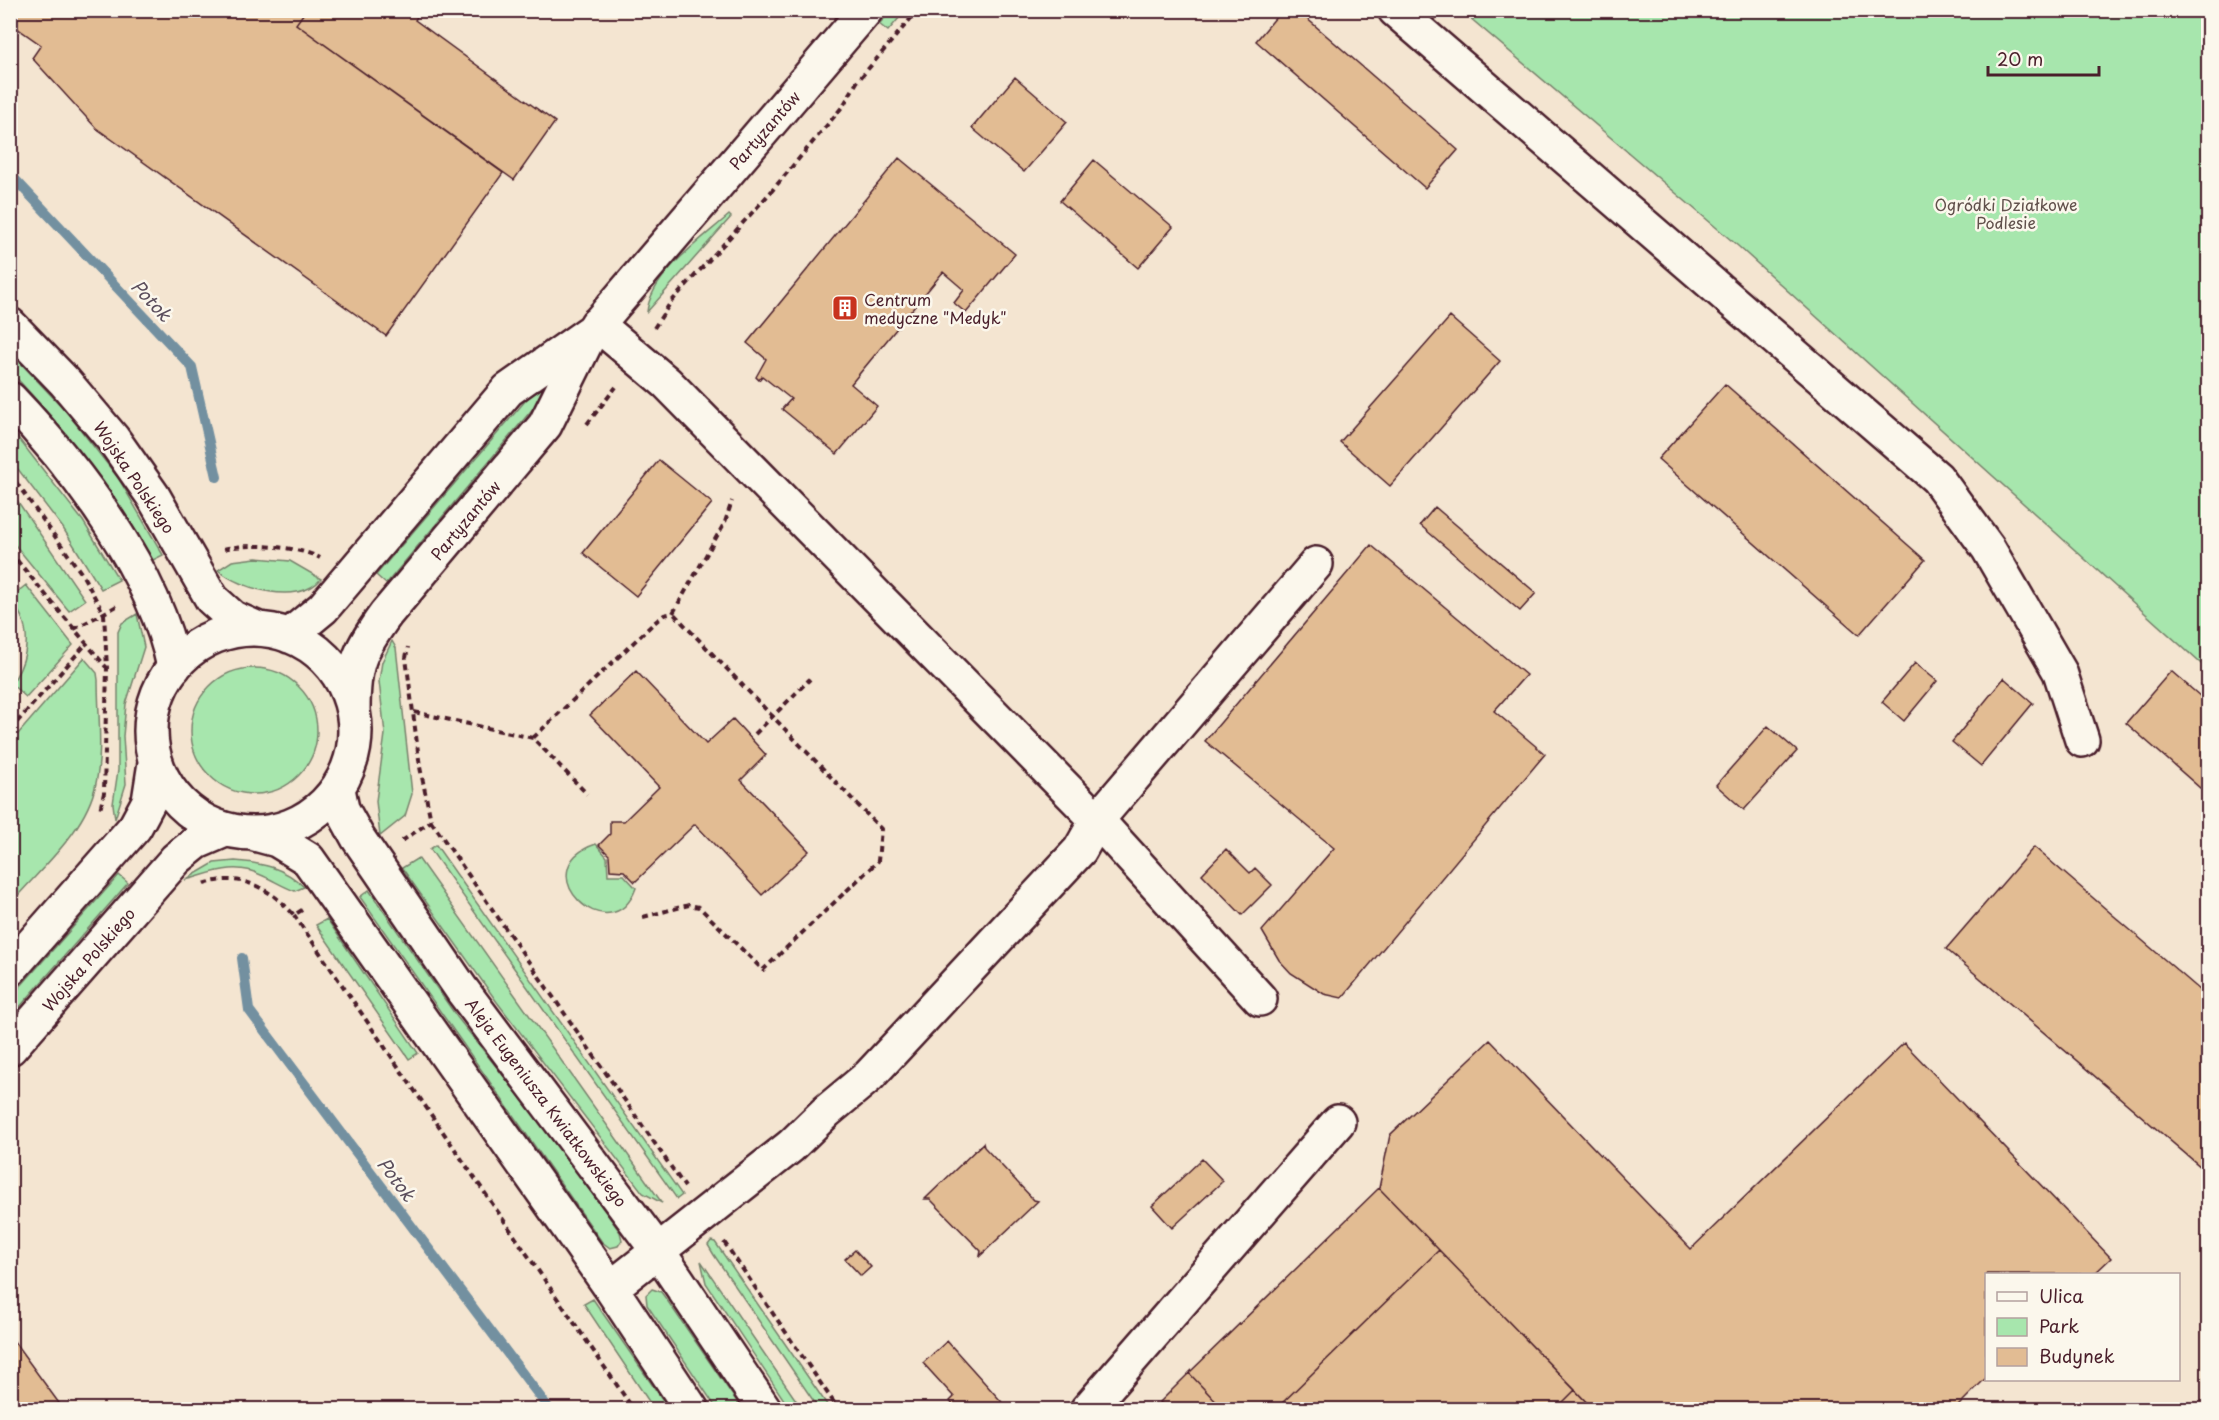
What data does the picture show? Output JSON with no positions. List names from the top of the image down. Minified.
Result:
{"streets":{"street":["Partyzantów","Wojska Polskiego","Aleja Eugeniusza Kwiatkowskiego"]},"crossings":[["Partyzantów","Wojska Polskiego"],["Partyzantów","Aleja Eugeniusza Kwiatkowskiego"],["Wojska Polskiego","Aleja Eugeniusza Kwiatkowskiego"]],"water":["Potok"],"parks":["Ogródki Działkowe Podlesie"],"places":{"building":["Centrum medyczne \"Medyk\""]},"legend":["Ulica","Park","Budynek"],"scale_bar":"20 m"}
